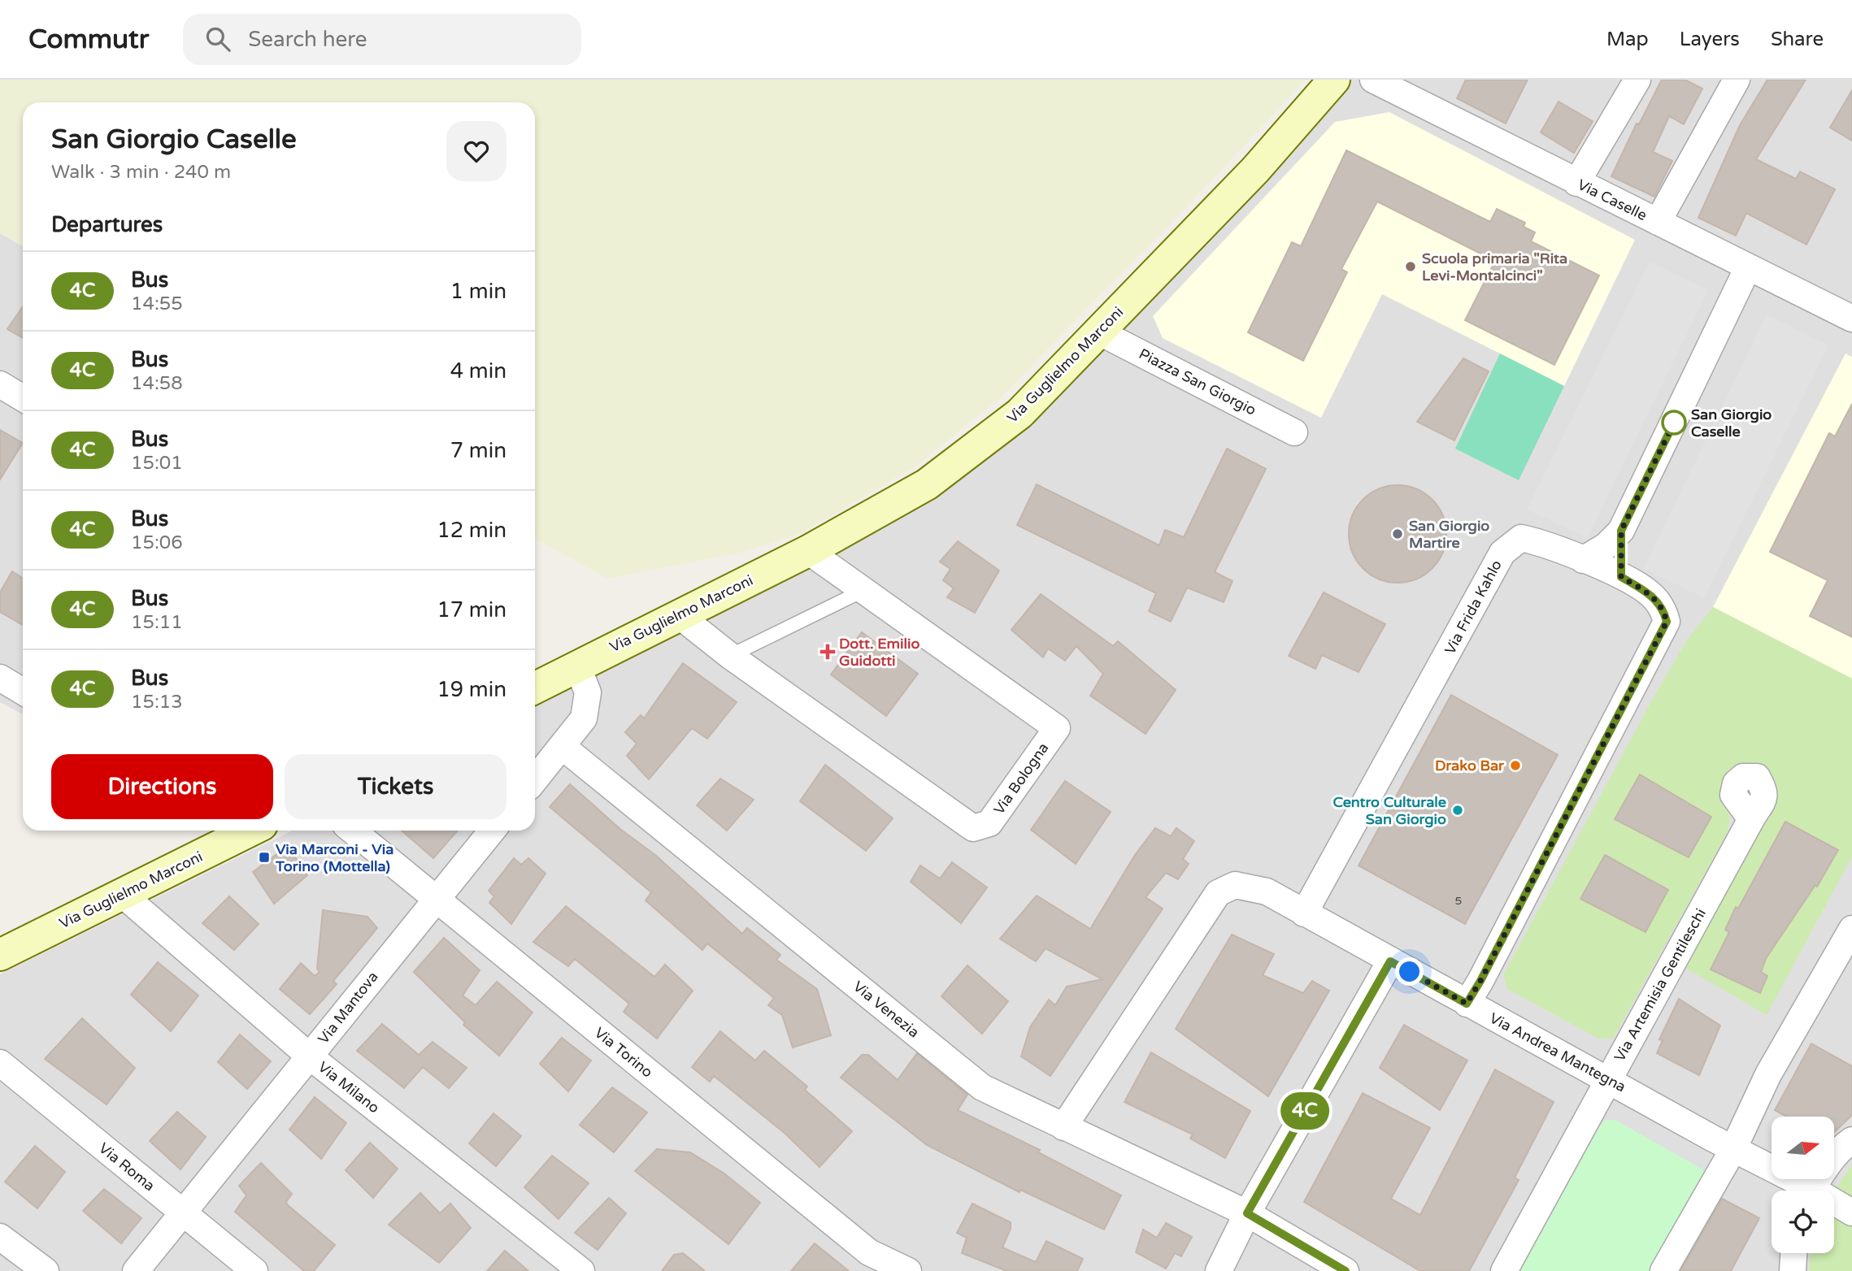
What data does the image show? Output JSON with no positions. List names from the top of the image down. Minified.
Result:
{"streets":{"main road":["Via Guglielmo Marconi"],"street":["Via Caselle","Piazza San Giorgio","Via Frida Kahlo","Via Bologna","Via Artemisia Gentileschi","Via Mantova","Via Venezia","Via Torino","Via Andrea Mantegna","Via Milano","Via Roma"]},"crossings":[["Via Guglielmo Marconi","Piazza San Giorgio"],["Via Guglielmo Marconi","Via Bologna"],["Via Guglielmo Marconi","Via Milano"],["Via Frida Kahlo","Via Andrea Mantegna"],["Via Artemisia Gentileschi","Via Andrea Mantegna"],["Via Mantova","Via Torino"],["Via Mantova","Via Milano"],["Via Mantova","Via Roma"],["Via Venezia","Via Andrea Mantegna"]],"places":{"other":["Scuola primaria \"Rita Levi-Montalcinci\"","San Giorgio Caselle","San Giorgio Martire","Drako Bar","Centro Culturale San Giorgio"],"health":["Dott. Emilio Guidotti"],"transit":["Via Marconi - Via Torino (Mottella)"]},"lines":["bus line 4C"],"house_numbers":["5"],"north":"right","page":{"header":"Commutr","search":"Search here","nav":["Map","Layers","Share"],"on_map":"4C","heading":[["San Giorgio Caselle","Walk · 3 min · 240 m"],"Departures"],"list":[{"mark":"4C","name":"Bus","note":"14:55","value":"1 min"},{"mark":"4C","name":"Bus","note":"14:58","value":"4 min"},{"mark":"4C","name":"Bus","note":"15:01","value":"7 min"},{"mark":"4C","name":"Bus","note":"15:06","value":"12 min"},{"mark":"4C","name":"Bus","note":"15:11","value":"17 min"},{"mark":"4C","name":"Bus","note":"15:13","value":"19 min"}],"buttons":["Directions","Tickets"]}}
